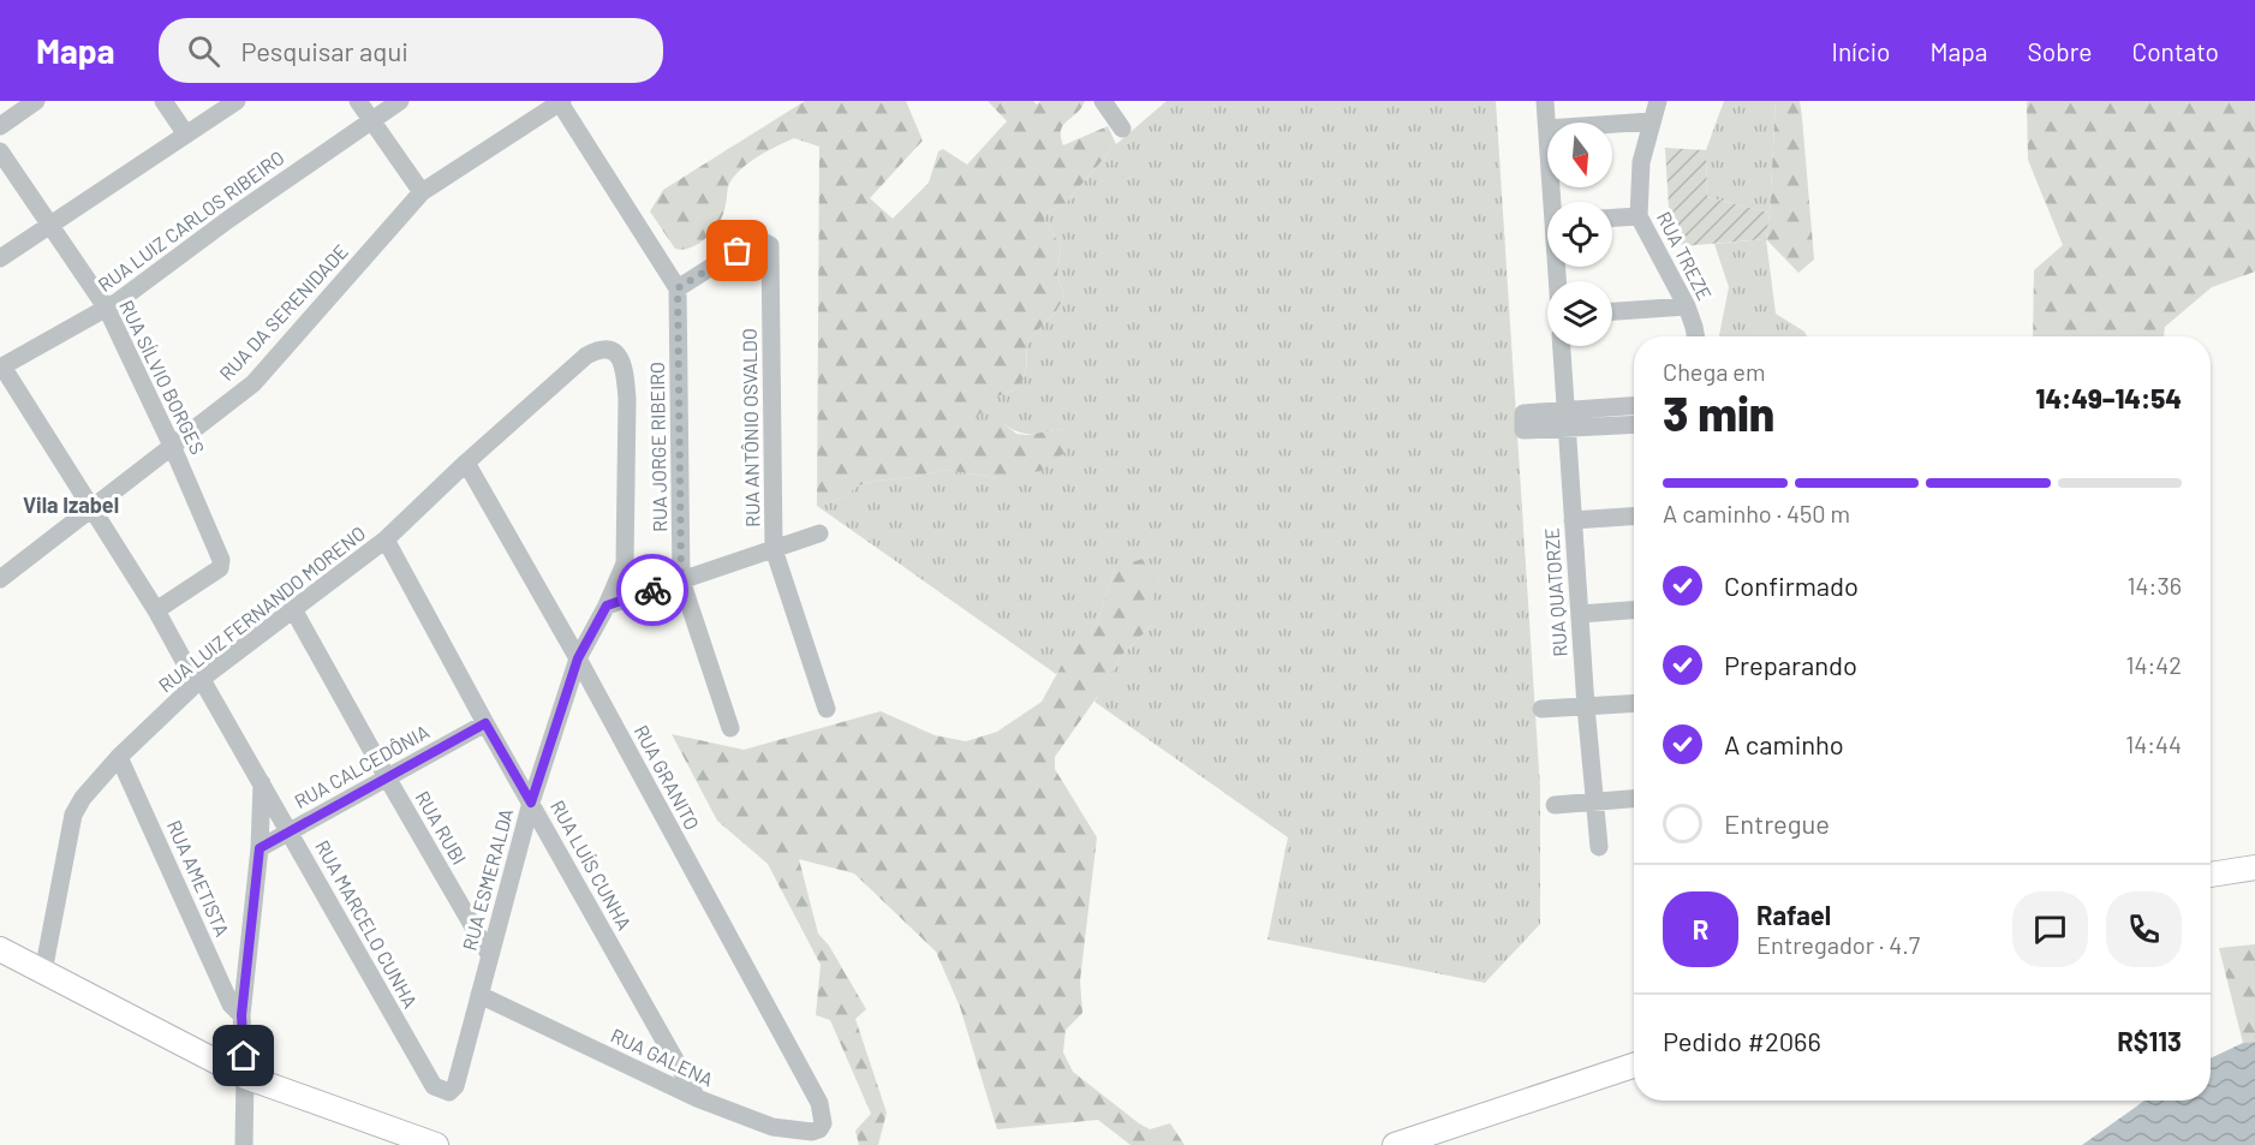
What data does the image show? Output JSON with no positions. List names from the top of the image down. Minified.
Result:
{"streets":{"street":["RUA LUIZ CARLOS RIBEIRO","RUA TREZE","RUA DA SERENIDADE","RUA SÍLVIO BORGES","RUA ANTÔNIO OSVALDO","RUA JORGE RIBEIRO","RUA QUATORZE","RUA LUIZ FERNANDO MORENO","RUA CALCEDÔNIA","RUA GRANITO","RUA RUBI","RUA LUÍS CUNHA","RUA AMETISTA","RUA ESMERALDA","RUA MARCELO CUNHA","RUA GALENA"]},"crossings":[["RUA LUIZ CARLOS RIBEIRO","RUA SÍLVIO BORGES"],["RUA LUIZ CARLOS RIBEIRO","RUA MARCELO CUNHA"],["RUA DA SERENIDADE","RUA SÍLVIO BORGES"],["RUA DA SERENIDADE","RUA MARCELO CUNHA"],["RUA SÍLVIO BORGES","RUA MARCELO CUNHA"],["RUA ANTÔNIO OSVALDO","RUA JORGE RIBEIRO"],["RUA LUIZ FERNANDO MORENO","RUA GRANITO"],["RUA LUIZ FERNANDO MORENO","RUA RUBI"],["RUA LUIZ FERNANDO MORENO","RUA LUÍS CUNHA"],["RUA LUIZ FERNANDO MORENO","RUA AMETISTA"],["RUA LUIZ FERNANDO MORENO","RUA ESMERALDA"],["RUA LUIZ FERNANDO MORENO","RUA MARCELO CUNHA"],["RUA CALCEDÔNIA","RUA RUBI"],["RUA CALCEDÔNIA","RUA LUÍS CUNHA"],["RUA CALCEDÔNIA","RUA MARCELO CUNHA"],["RUA GRANITO","RUA ESMERALDA"],["RUA GRANITO","RUA GALENA"],["RUA RUBI","RUA ESMERALDA"],["RUA LUÍS CUNHA","RUA ESMERALDA"],["RUA LUÍS CUNHA","RUA GALENA"],["RUA ESMERALDA","RUA MARCELO CUNHA"],["RUA ESMERALDA","RUA GALENA"]],"districts":["Vila Izabel"],"north":"bottom","page":{"header":"Mapa","search":"Pesquisar aqui","nav":["Início","Mapa","Sobre","Contato"],"heading":["3 min","Chega em","14:49–14:54"],"panel":["Rafael","Entregador · 4.7","Pedido #2066","R$113"],"bar":"A caminho · 450 m","list":[["Confirmado","14:36"],["Preparando","14:42"],["A caminho","14:44"],"Entregue"],"round":"R"}}
